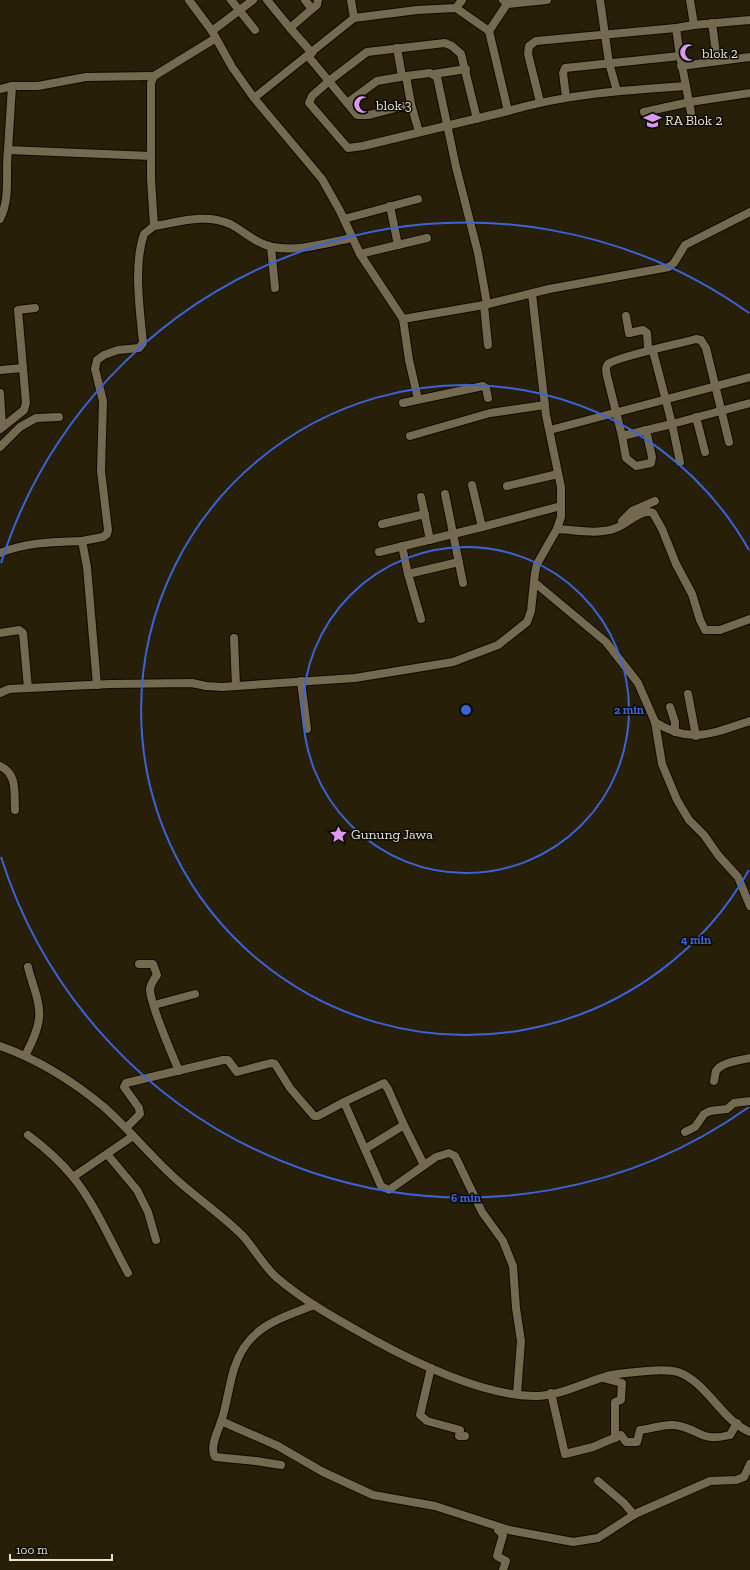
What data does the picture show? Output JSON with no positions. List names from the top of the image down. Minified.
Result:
{"places":{"mosque":["blok 2","blok 3"],"school or university":["RA Blok 2"],"place":["Gunung Jawa"]},"scale_bar":"100 m","rings":["2 min","4 min","6 min"]}
